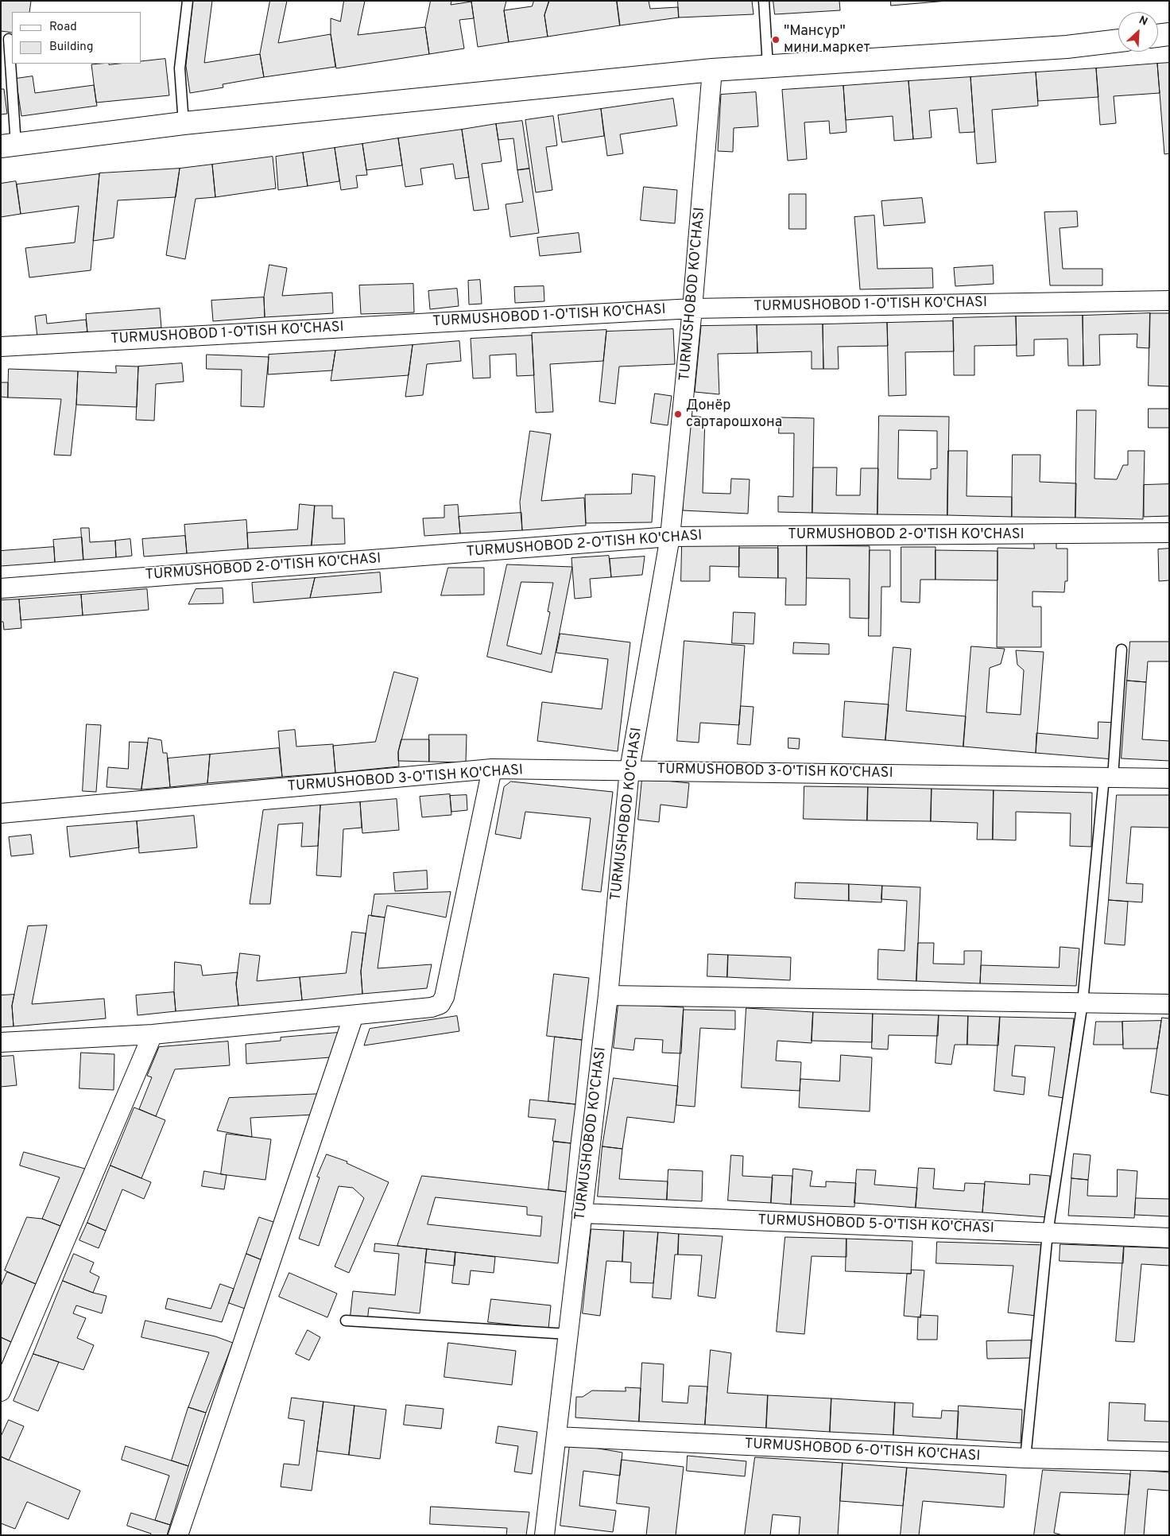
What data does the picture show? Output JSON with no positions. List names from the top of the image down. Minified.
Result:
{"streets":{"street":["TURMUSHOBOD KO'CHASI","TURMUSHOBOD 1-O'TISH KO'CHASI","TURMUSHOBOD 2-O'TISH KO'CHASI","TURMUSHOBOD 3-O'TISH KO'CHASI","TURMUSHOBOD 5-O'TISH KO'CHASI","TURMUSHOBOD 6-O'TISH KO'CHASI"]},"crossings":[["TURMUSHOBOD KO'CHASI","TURMUSHOBOD 1-O'TISH KO'CHASI"],["TURMUSHOBOD KO'CHASI","TURMUSHOBOD 2-O'TISH KO'CHASI"],["TURMUSHOBOD KO'CHASI","TURMUSHOBOD 3-O'TISH KO'CHASI"],["TURMUSHOBOD KO'CHASI","TURMUSHOBOD 5-O'TISH KO'CHASI"],["TURMUSHOBOD KO'CHASI","TURMUSHOBOD 6-O'TISH KO'CHASI"]],"places":["\"Мансур\" мини маркет","Донёр сартарошхона"],"legend":["Road","Building"],"north":"top right"}
